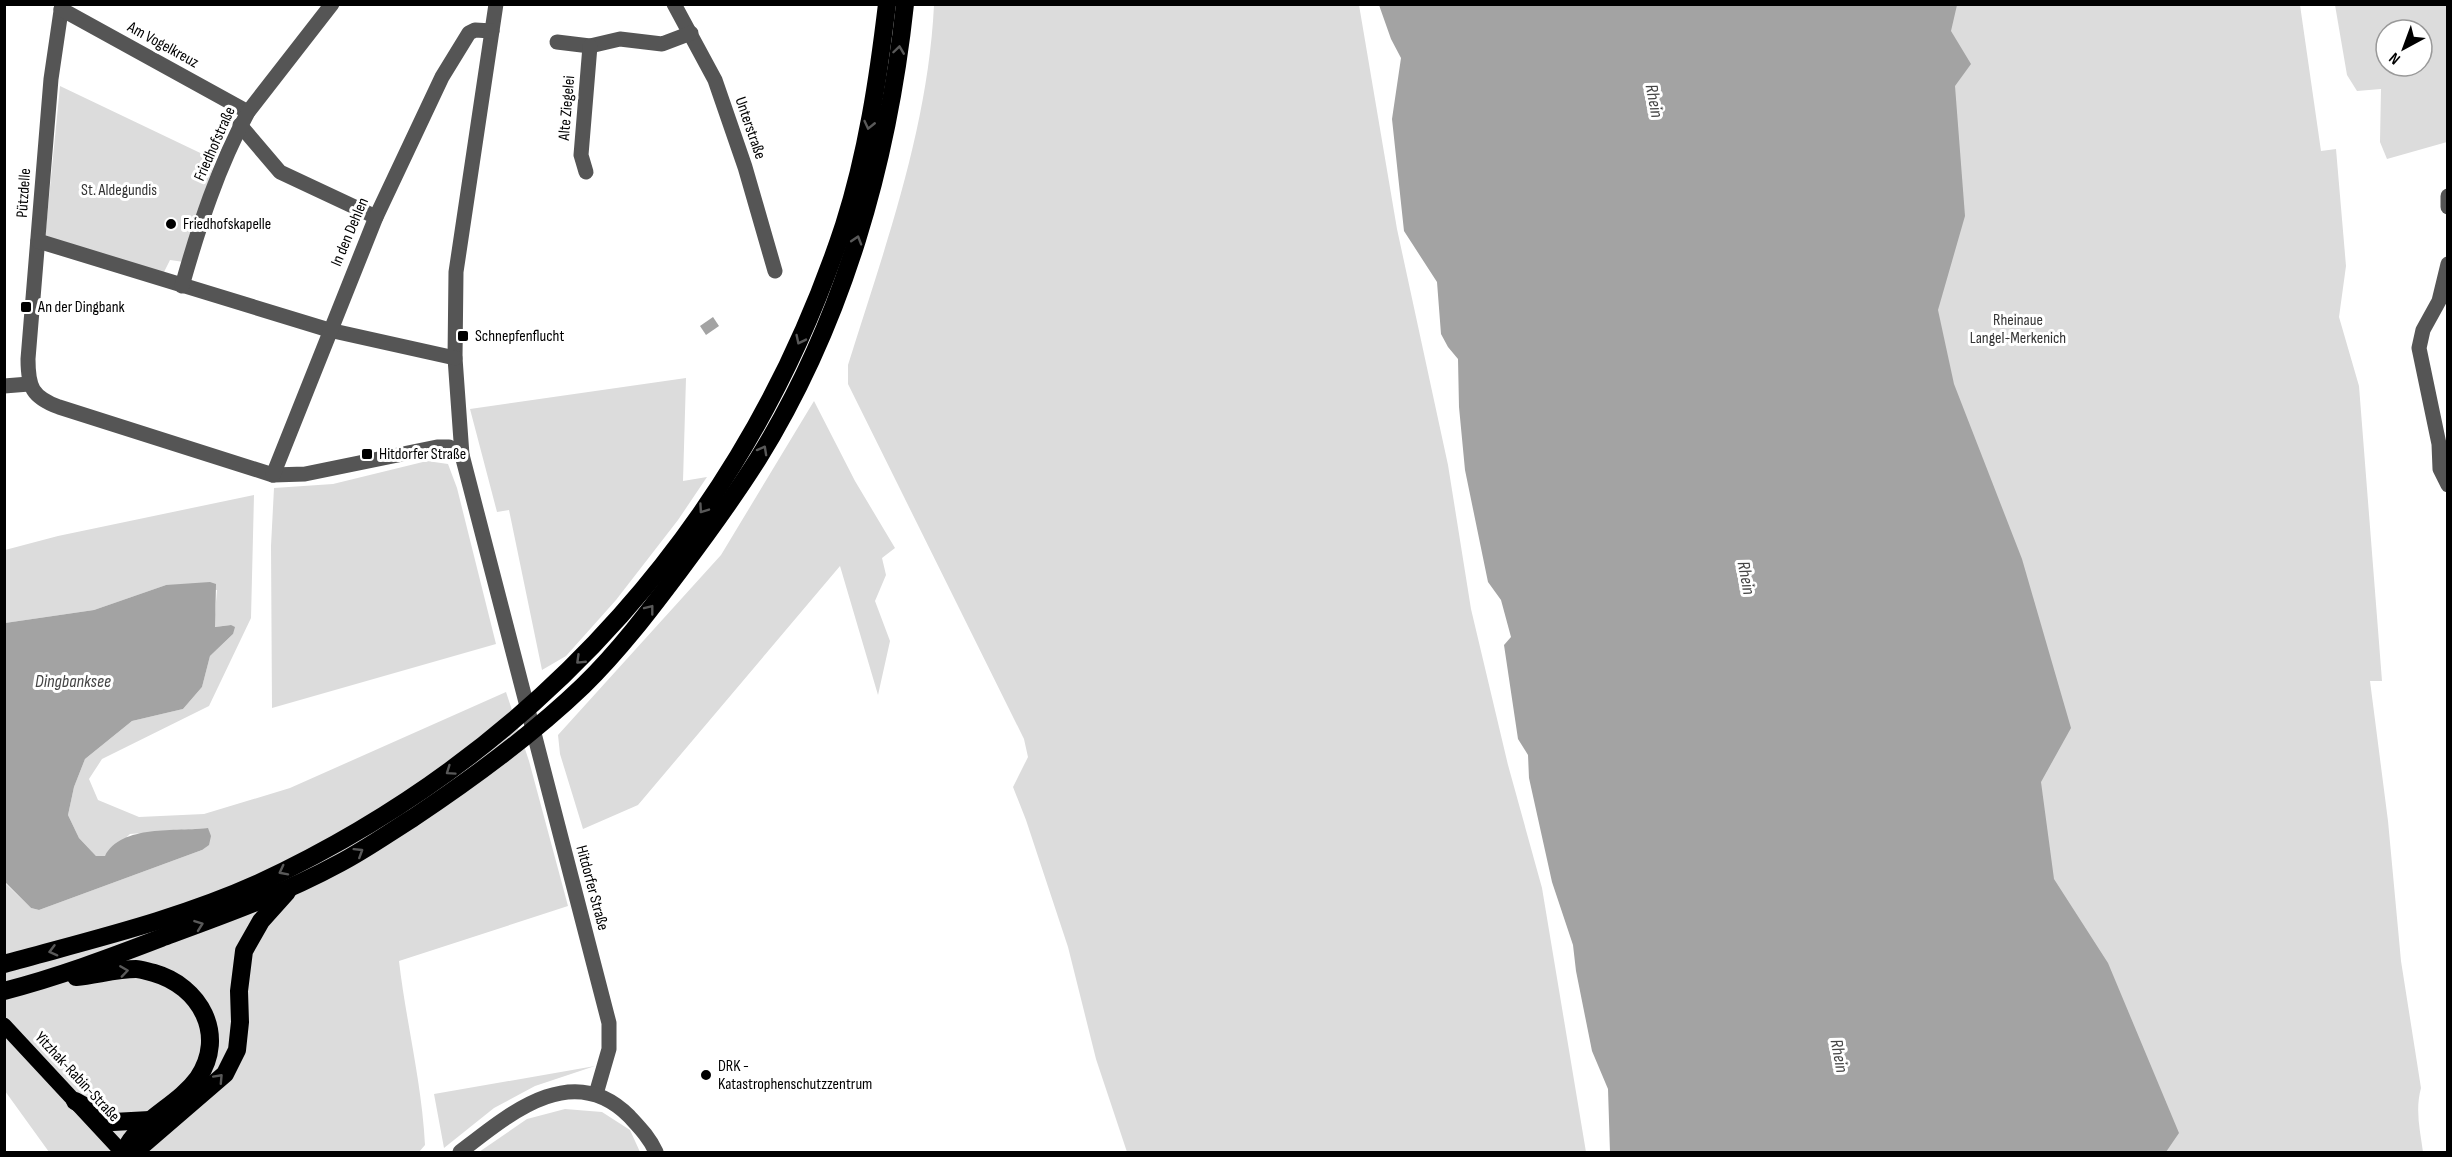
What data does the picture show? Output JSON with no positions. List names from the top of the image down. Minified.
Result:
{"streets":{"main road":["Yitzhak-Rabin-Straße"],"street":["Am Vogelkreuz","Alte Ziegelei","Unterstraße","Friedhofstraße","Pützdelle","In den Dehlen","Hitdorfer Straße"]},"crossings":[["Am Vogelkreuz","Friedhofstraße"],["Am Vogelkreuz","Pützdelle"],["Am Vogelkreuz","In den Dehlen"],["In den Dehlen","Hitdorfer Straße"]],"water":["Rhein","Dingbanksee"],"parks":["St. Aldegundis","Rheinaue Langel-Merkenich"],"places":{"other":["Friedhofskapelle","DRK - Katastrophenschutzzentrum"],"transit":["An der Dingbank","Schnepfenflucht","Hitdorfer Straße"]},"north":"bottom left"}
